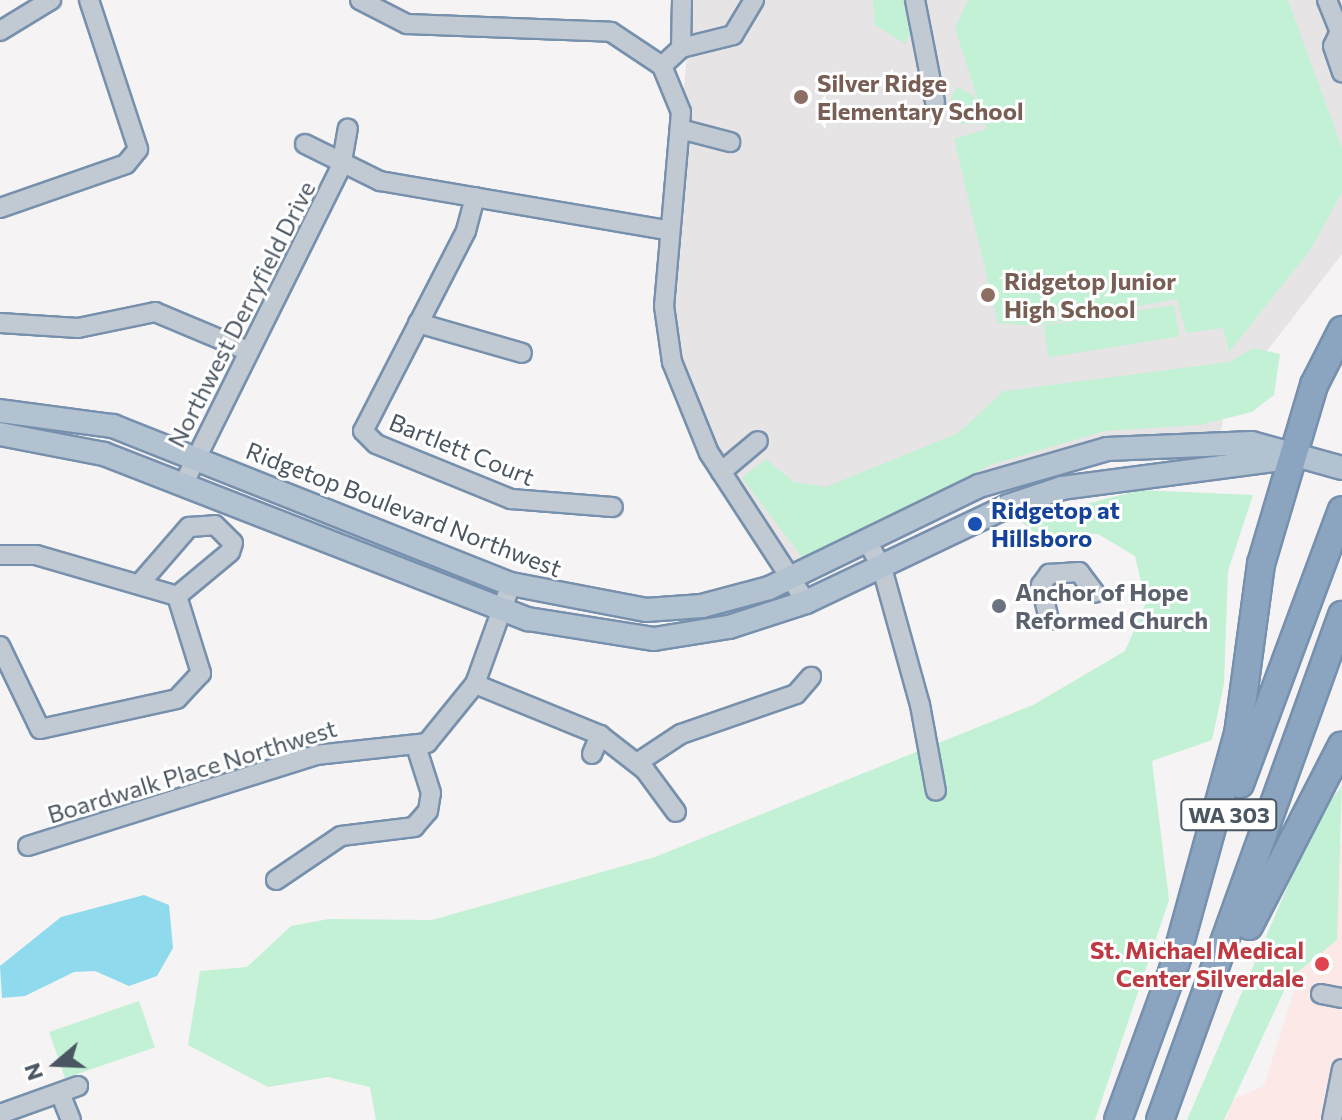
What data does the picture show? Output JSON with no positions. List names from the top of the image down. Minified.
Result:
{"streets":{"highway":["WA 303"],"main road":["Ridgetop Boulevard Northwest"],"street":["Northwest Derryfield Drive","Bartlett Court","Boardwalk Place Northwest"]},"crossings":[["Northwest Derryfield Drive","Ridgetop Boulevard Northwest"]],"places":["Silver Ridge Elementary School","Ridgetop Junior High School","Ridgetop at Hillsboro","Anchor of Hope Reformed Church","St. Michael Medical Center Silverdale"],"north":"left"}
